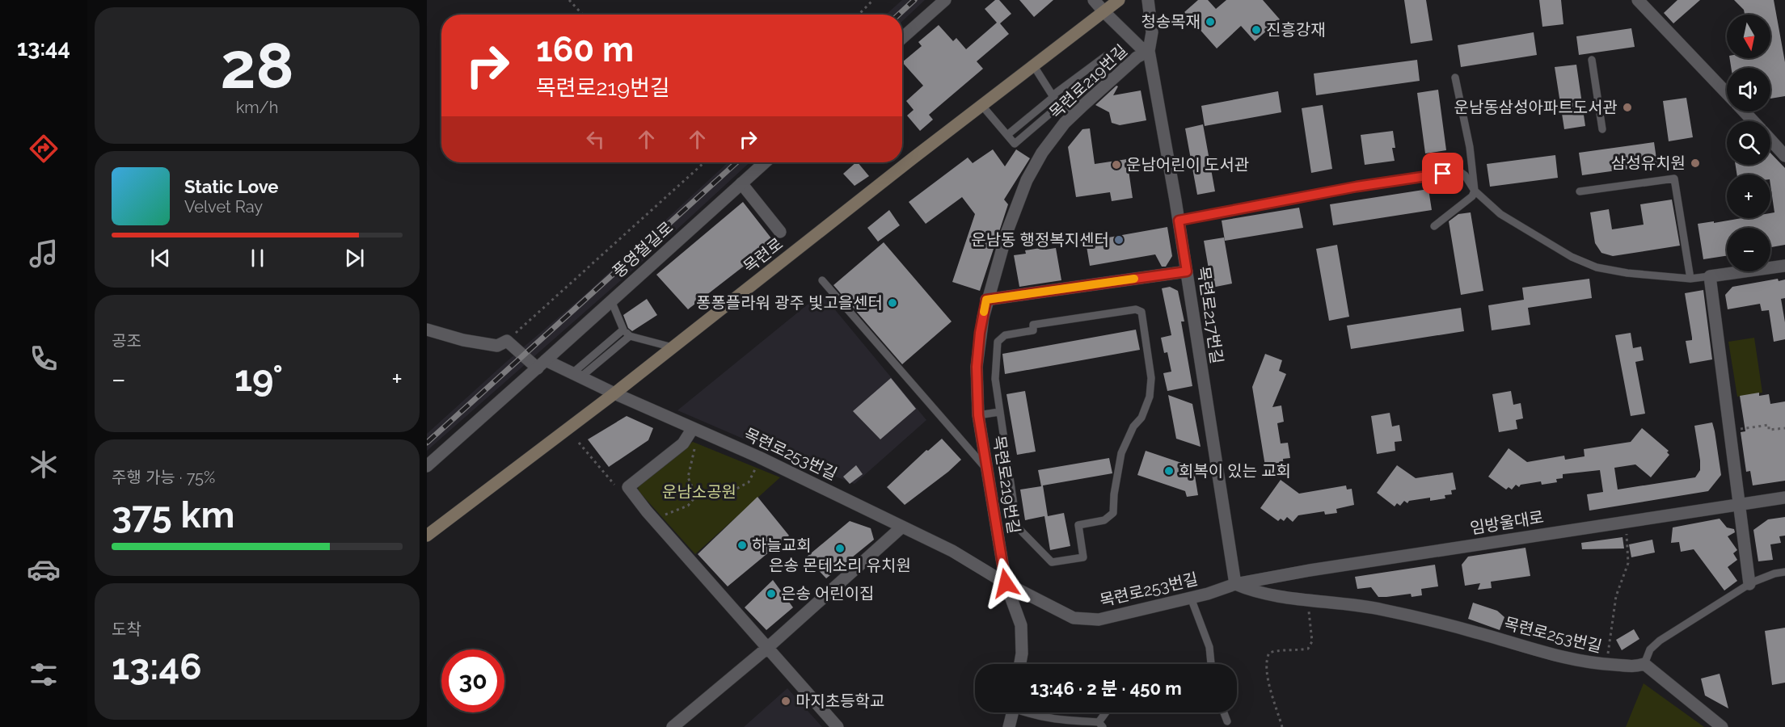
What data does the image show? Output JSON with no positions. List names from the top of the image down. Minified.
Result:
{"streets":{"main road":["목련로"],"street":["목련로219번길","풍영철길로","목련로217번길","목련로253번길","임방울대로"]},"crossings":[["목련로219번길","목련로217번길"],["목련로219번길","목련로253번길"],["풍영철길로","목련로253번길"],["목련로","목련로253번길"],["목련로217번길","목련로253번길"],["목련로217번길","임방울대로"],["목련로253번길","임방울대로"]],"parks":["운남소공원"],"places":["청송목재","진흥강재","운남동삼성아파트도서관","삼성유치원","운남어린이 도서관","운남동 행정복지센터","퐁퐁플라워 광주 빛고을센터","회복이 있는 교회","하늘교회","은송 몬테소리 유치원","은송 어린이집","마지초등학교"],"north":"bottom","page":{"tabs":"13:44","tile":[["28","km/h"],"공조",["주행 가능 · 75%","375 km"],["도착","13:46"]],"map_buttons":["+","−"],"turn":["160 m","목련로219번길"],"song":["Static Love","Velvet Ray"],"heat":["−","19°","+"],"limit":"30","trip":"13:46 · 2 분 · 450 m"}}
